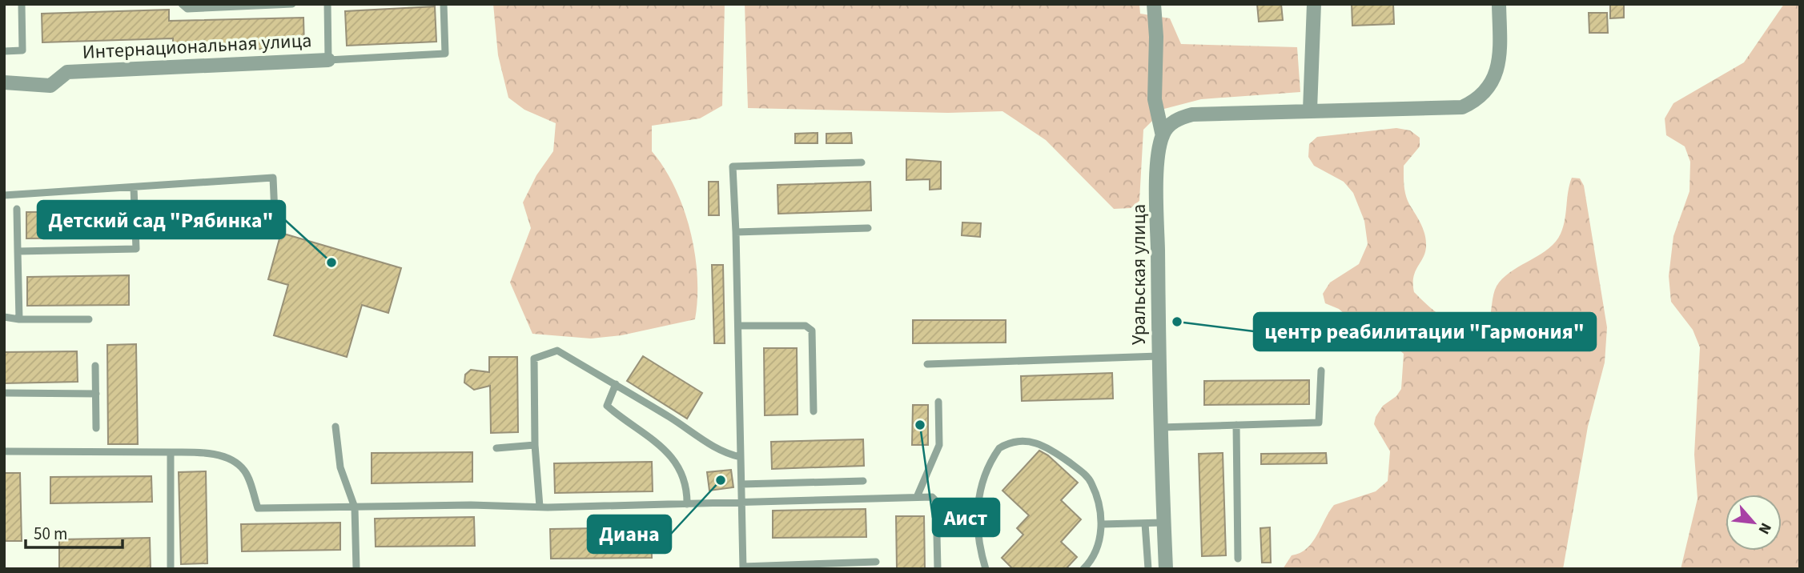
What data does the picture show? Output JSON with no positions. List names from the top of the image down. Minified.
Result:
{"streets":{"street":["Интернациональная улица","Уральская улица"]},"places":["Детский сад \"Рябинка\"","центр реабилитации \"Гармония\"","Аист","Диана"],"scale_bar":"50 m","north":"bottom right"}
